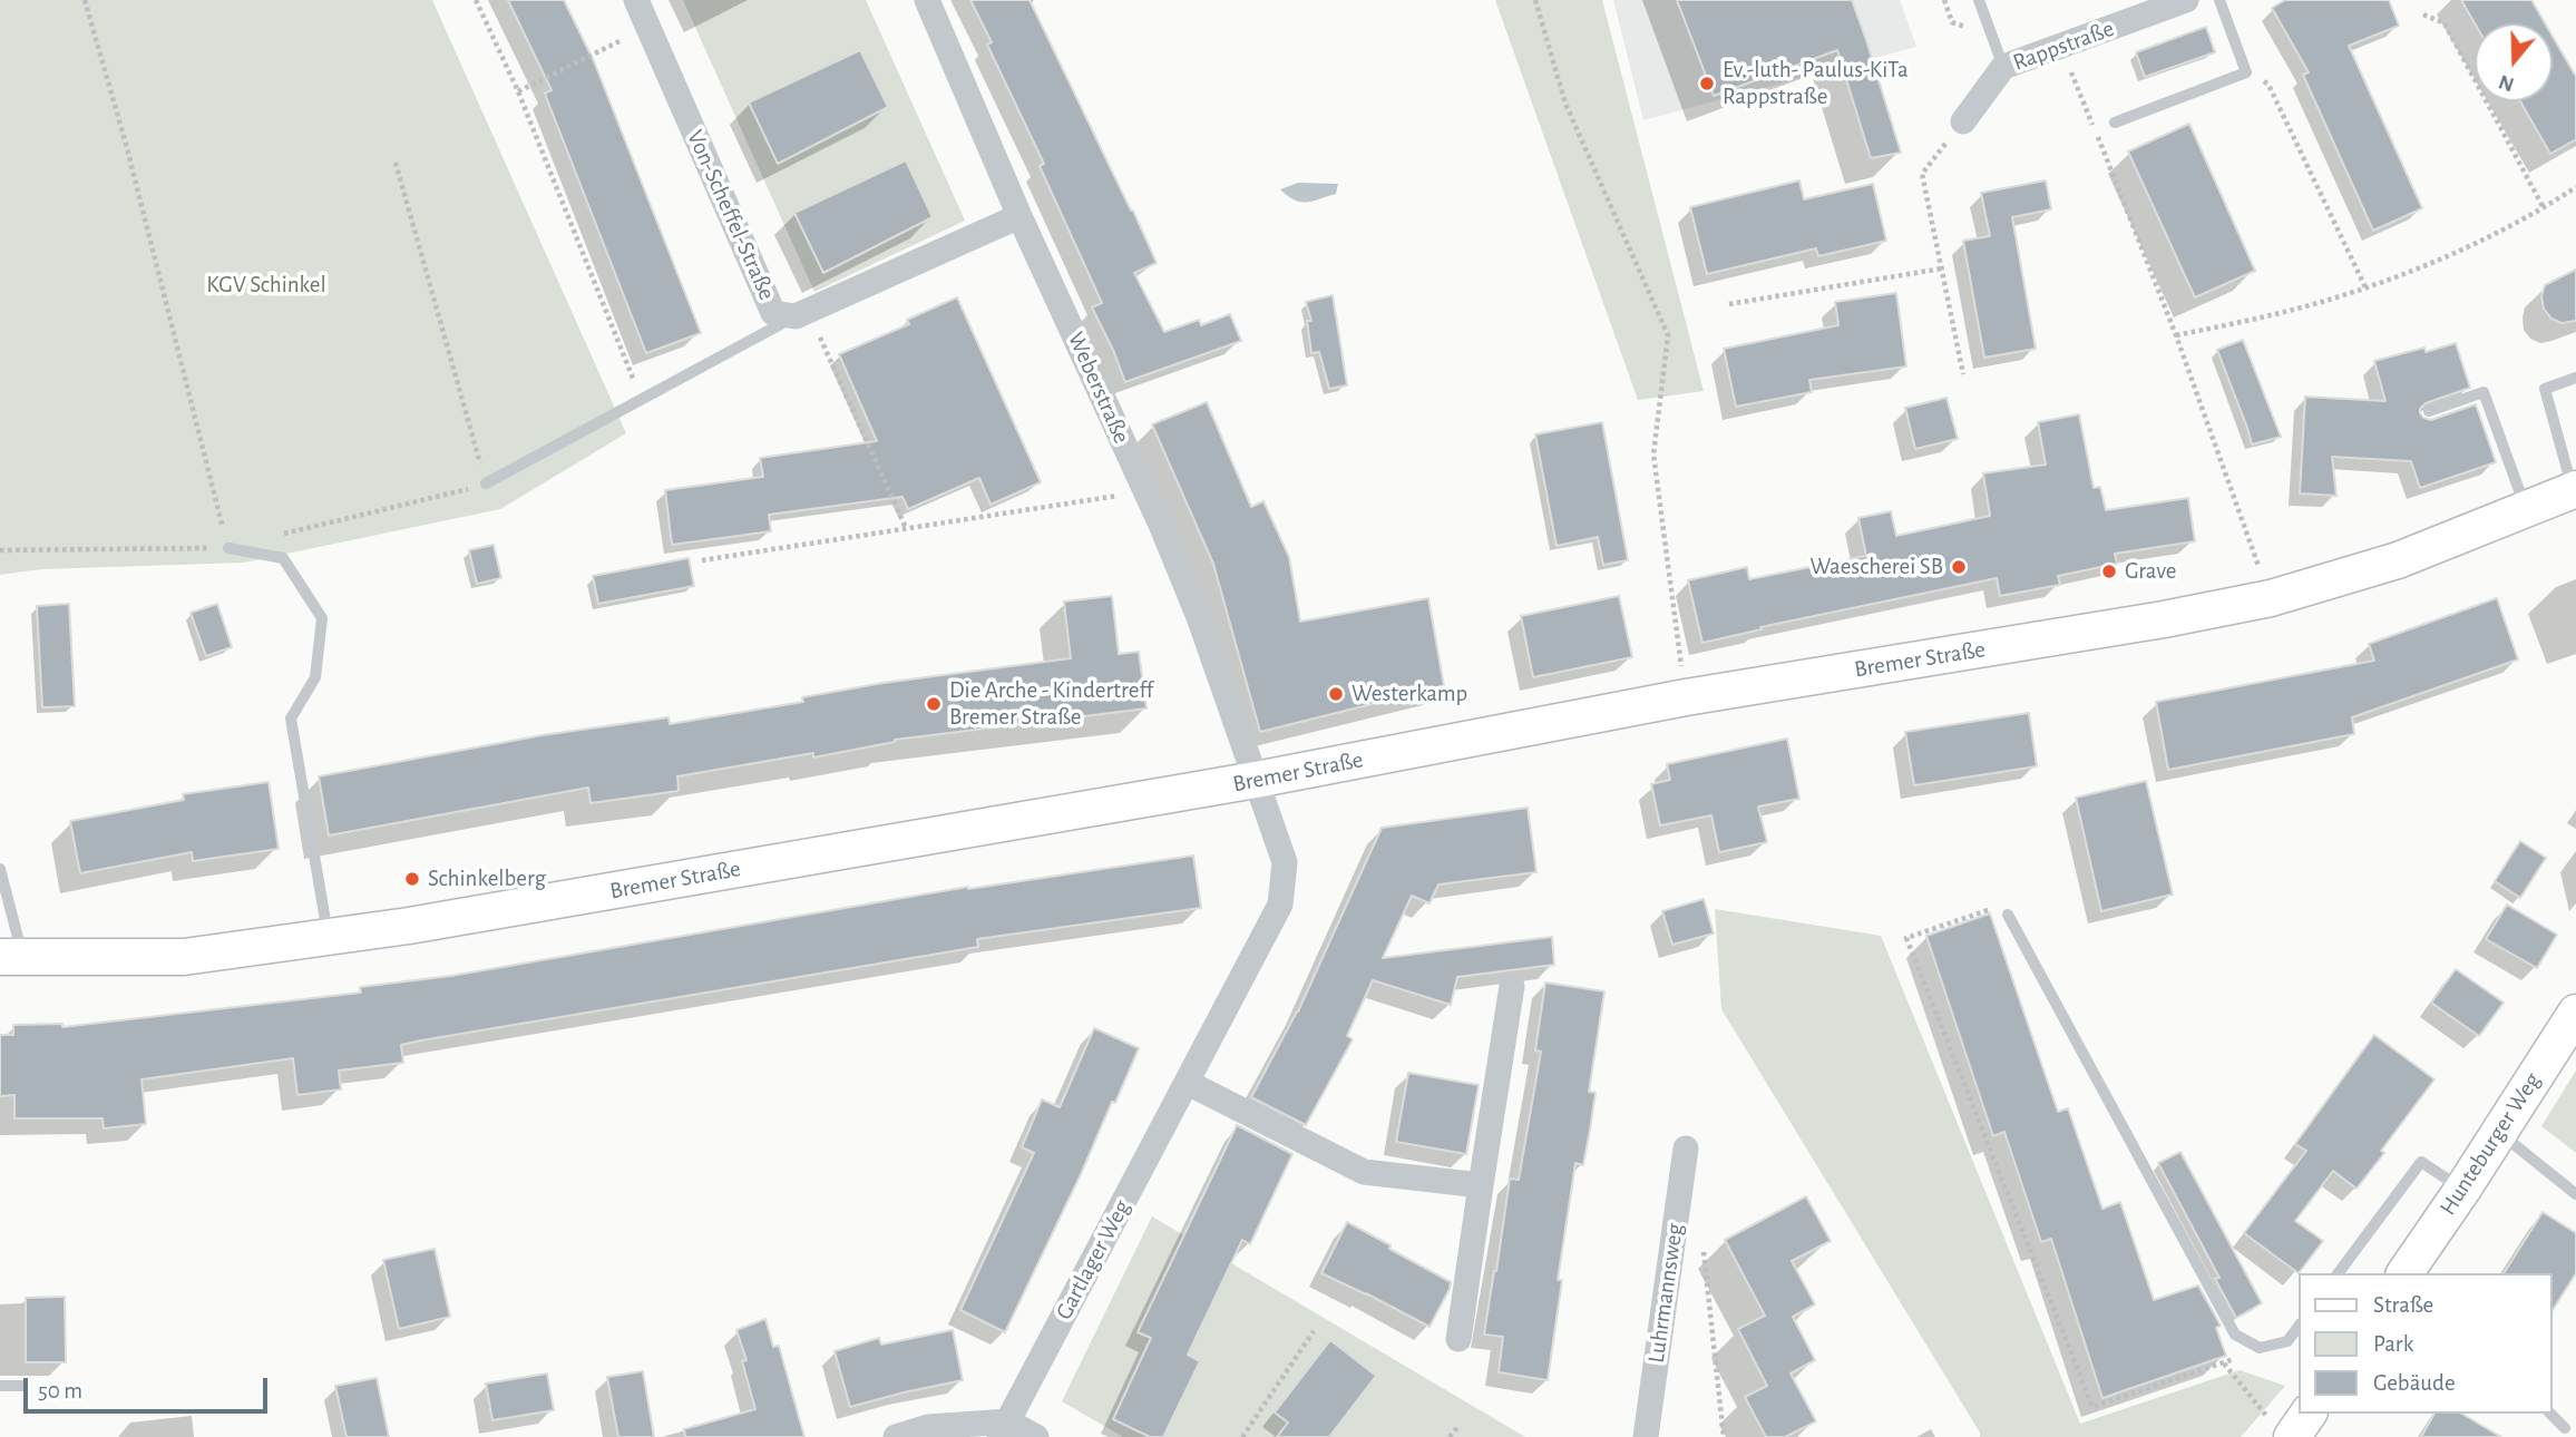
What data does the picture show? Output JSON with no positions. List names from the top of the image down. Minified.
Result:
{"streets":{"main road":["Bremer Straße","Hunteburger Weg"],"street":["Rappstraße","Von-Scheffel-Straße","Weberstraße","Gartlager Weg","Luhrmannsweg"]},"crossings":[["Von-Scheffel-Straße","Weberstraße"],["Weberstraße","Bremer Straße"],["Weberstraße","Gartlager Weg"],["Bremer Straße","Gartlager Weg"]],"parks":["KGV Schinkel"],"places":["Ev.-luth- Paulus-KiTa Rappstraße","Waescherei SB","Grave","Westerkamp","Die Arche - Kindertreff Bremer Straße","Schinkelberg"],"legend":["Straße","Park","Gebäude"],"scale_bar":"50 m","north":"bottom"}
